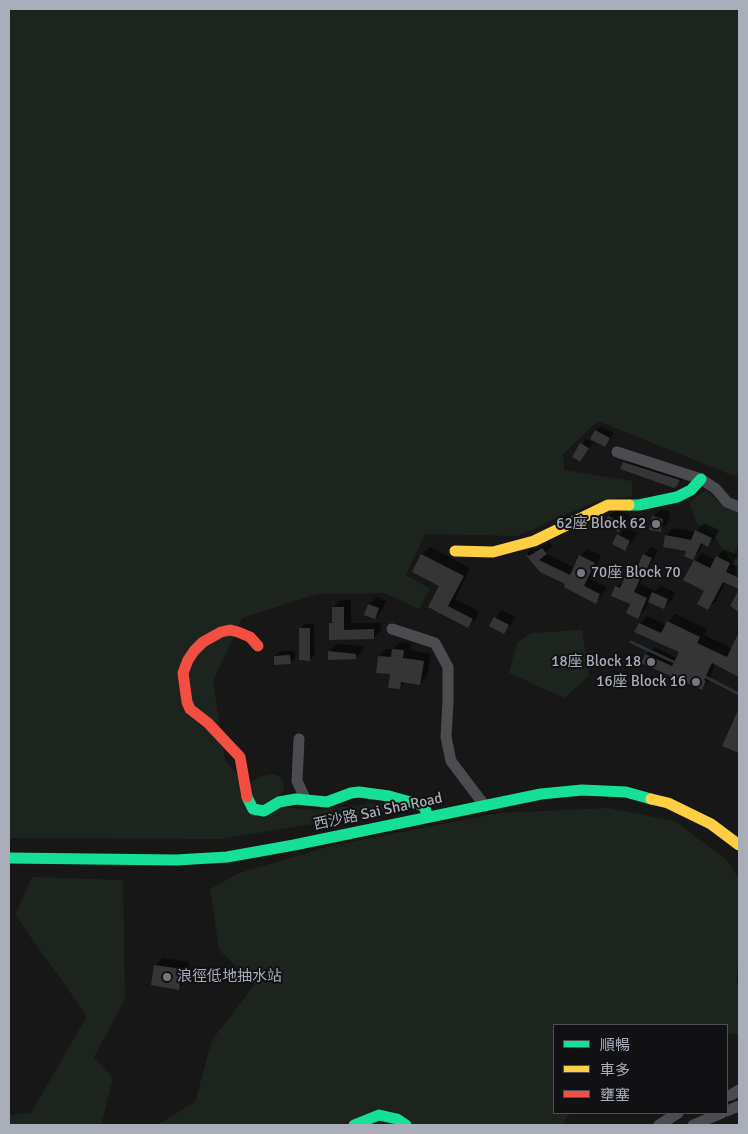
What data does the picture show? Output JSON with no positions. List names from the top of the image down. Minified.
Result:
{"streets":{"street":["西沙路 Sai Sha Road"]},"places":["62座 Block 62","70座 Block 70","18座 Block 18","16座 Block 16","浪徑低地抽水站"],"legend":["順暢","車多","壅塞"]}
